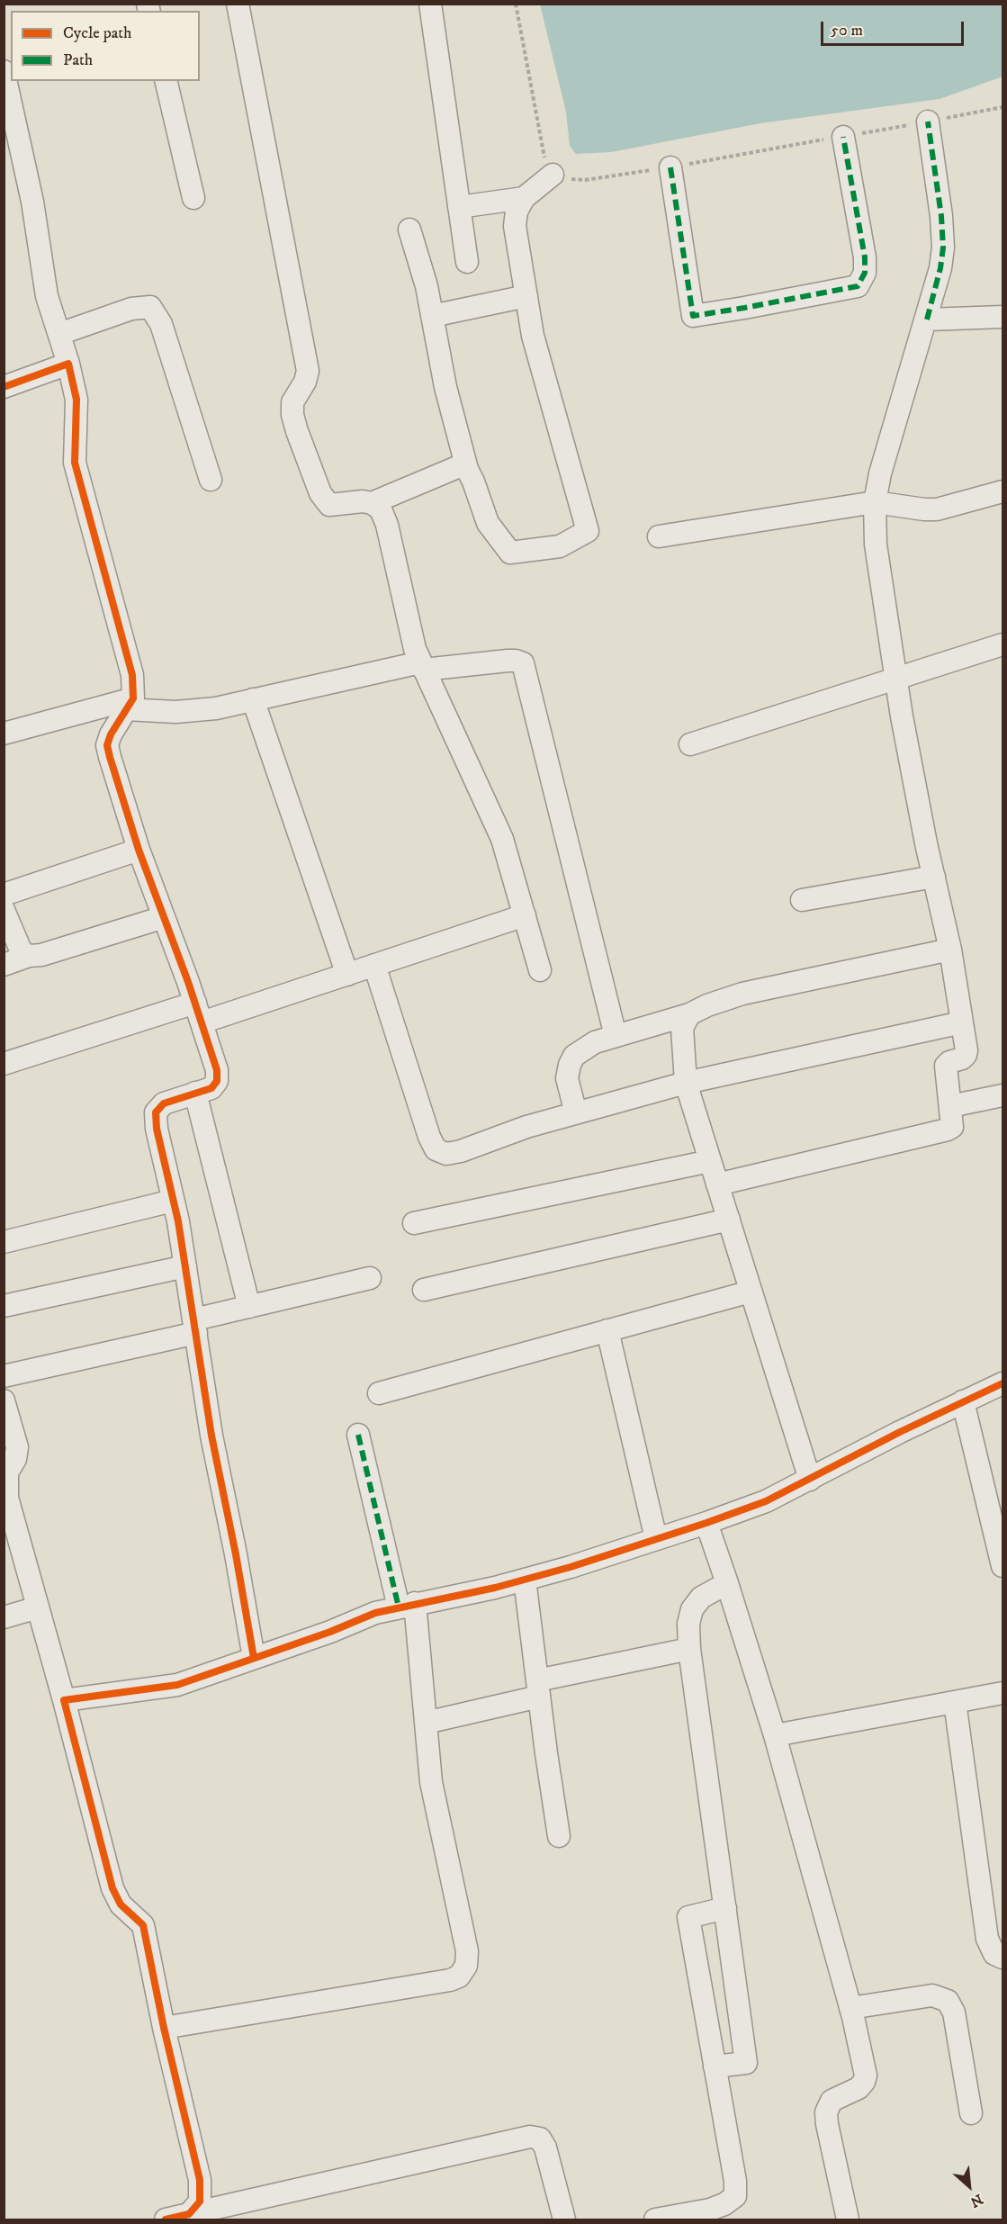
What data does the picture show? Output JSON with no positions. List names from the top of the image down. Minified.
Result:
{"legend":["Cycle path","Path"],"scale_bar":"50 m","north":"bottom right"}
